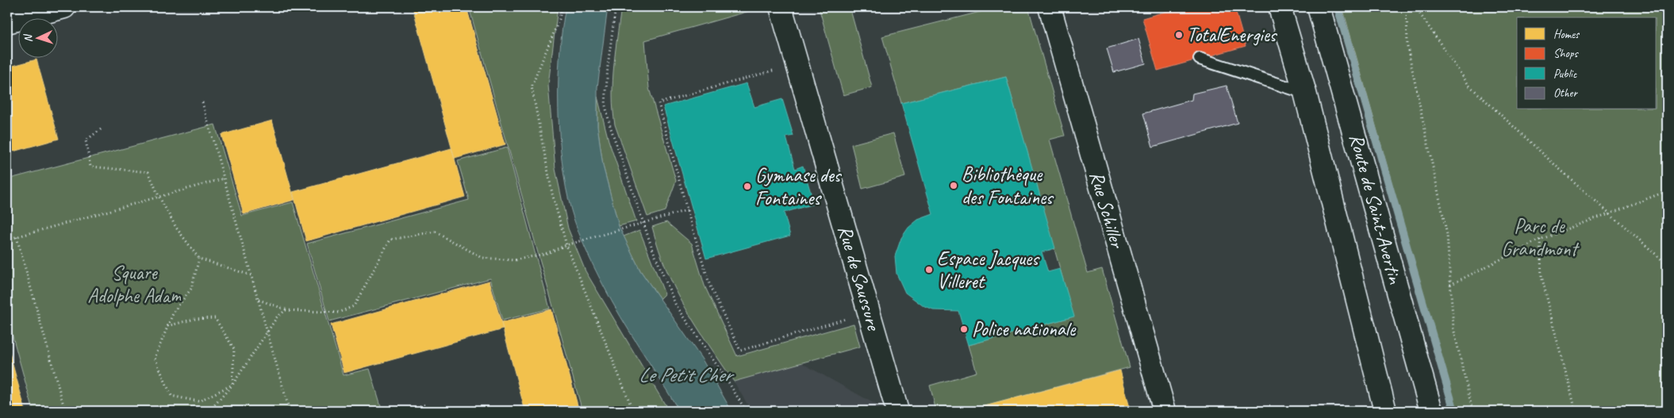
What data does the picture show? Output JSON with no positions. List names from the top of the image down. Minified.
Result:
{"streets":{"street":["Route de Saint-Avertin","Rue Schiller","Rue de Saussure"]},"water":["Le Petit Cher"],"parks":["Parc de Grandmont","Square Adolphe Adam"],"places":["TotalEnergies","Bibliothèque des Fontaines","Gymnase des Fontaines","Espace Jacques Villeret","Police nationale"],"legend":["Homes","Shops","Public","Other"],"north":"left"}
